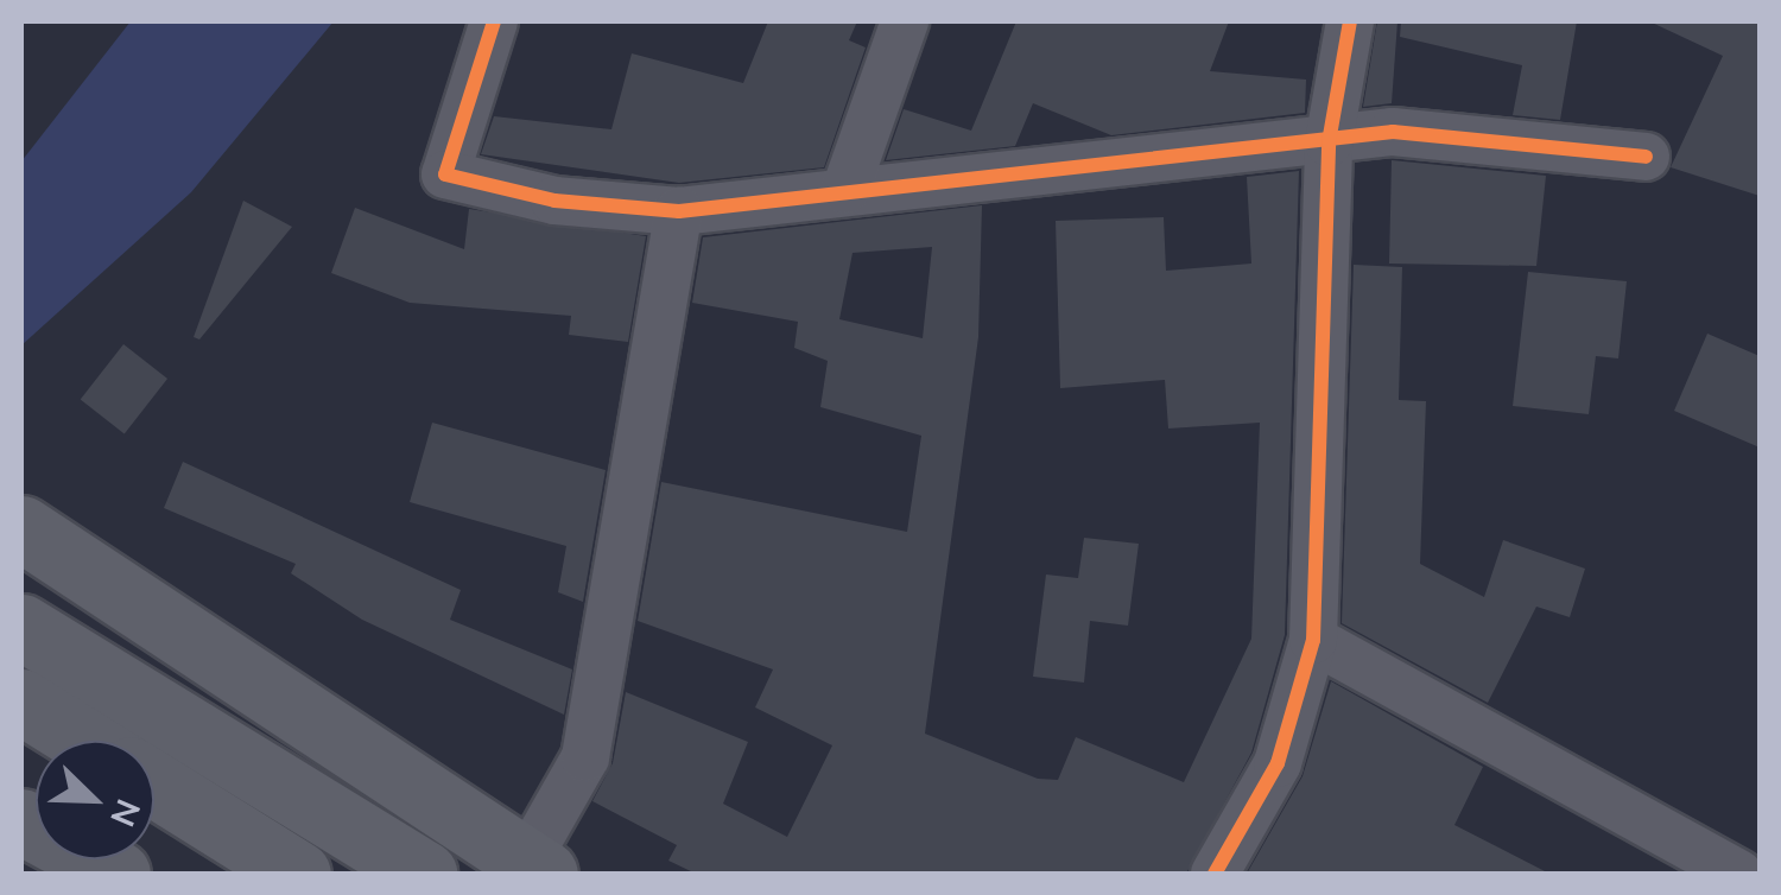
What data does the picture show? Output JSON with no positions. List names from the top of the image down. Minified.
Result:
{"north":"bottom right"}
